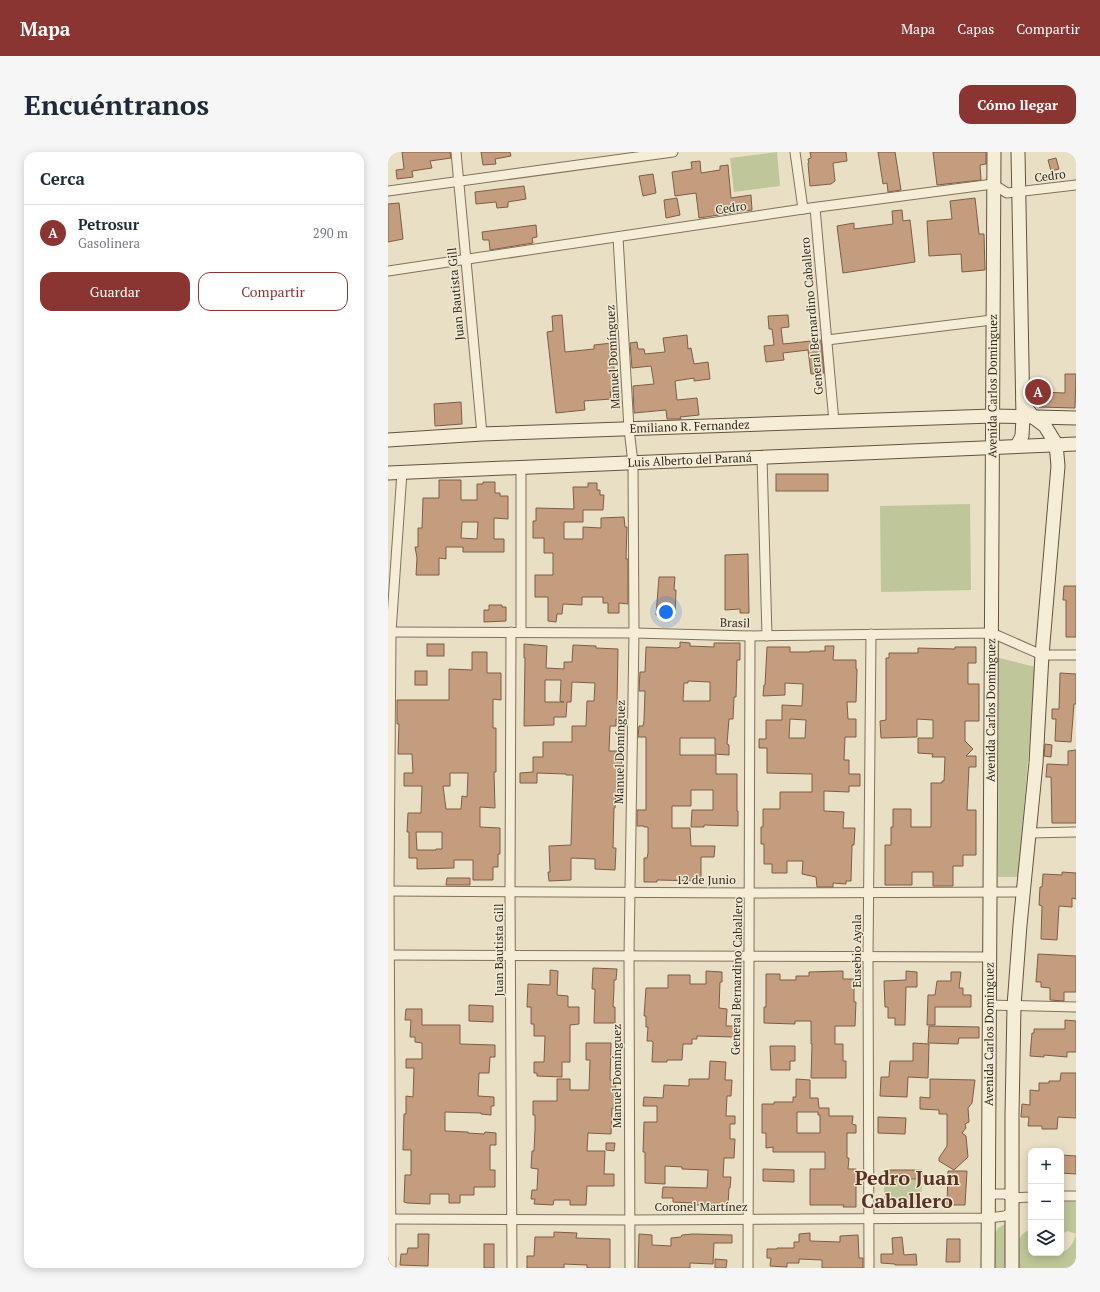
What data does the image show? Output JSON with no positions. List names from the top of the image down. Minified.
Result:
{"streets":{"main road":["Avenida Carlos Dominguez","Emiliano R. Fernandez","Luis Alberto del Paraná"],"street":["Cedro","Juan Bautista Gill","General Bernardino Caballero","Manuel Domínguez","Brasil","12 de Junio","Eusebio Ayala","Coronel Martínez"]},"crossings":[["Cedro","Juan Bautista Gill"],["Cedro","General Bernardino Caballero"],["Cedro","Manuel Domínguez"],["Cedro","Avenida Carlos Dominguez"],["Juan Bautista Gill","Emiliano R. Fernandez"],["Juan Bautista Gill","Luis Alberto del Paraná"],["Juan Bautista Gill","Brasil"],["Juan Bautista Gill","12 de Junio"],["Juan Bautista Gill","Coronel Martínez"],["General Bernardino Caballero","Emiliano R. Fernandez"],["General Bernardino Caballero","Brasil"],["General Bernardino Caballero","12 de Junio"],["General Bernardino Caballero","Coronel Martínez"],["Manuel Domínguez","Emiliano R. Fernandez"],["Manuel Domínguez","Luis Alberto del Paraná"],["Manuel Domínguez","Brasil"],["Manuel Domínguez","12 de Junio"],["Manuel Domínguez","Coronel Martínez"],["Avenida Carlos Dominguez","Emiliano R. Fernandez"],["Avenida Carlos Dominguez","Luis Alberto del Paraná"],["Avenida Carlos Dominguez","Brasil"],["Avenida Carlos Dominguez","12 de Junio"],["Avenida Carlos Dominguez","Coronel Martínez"],["Brasil","Eusebio Ayala"],["12 de Junio","Eusebio Ayala"],["Eusebio Ayala","Coronel Martínez"]],"districts":["Pedro Juan Caballero"],"page":{"header":"Mapa","nav":["Mapa","Capas","Compartir"],"buttons":["Cómo llegar",["Guardar","Compartir"]],"title":"Encuéntranos","heading":"Cerca","list":[{"mark":"A","name":"Petrosur","note":"Gasolinera","value":"290 m"}],"pins":"A","map_buttons":["+","−"]}}
